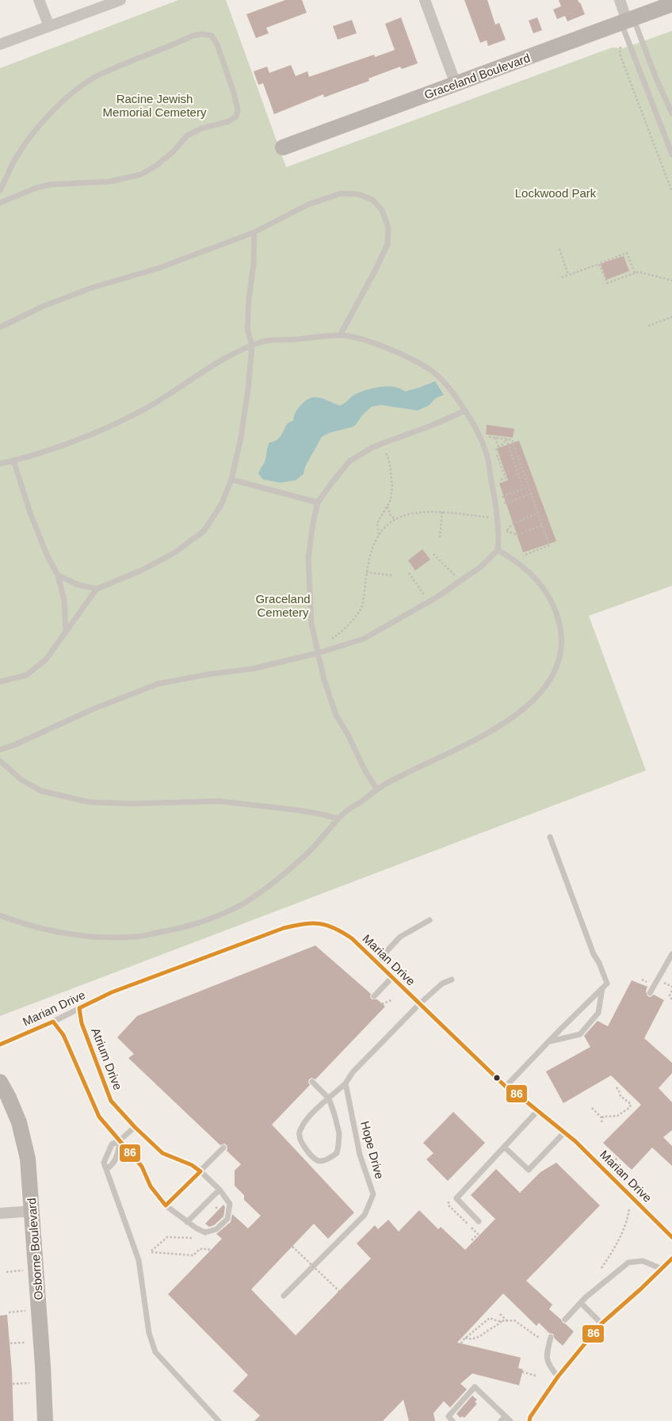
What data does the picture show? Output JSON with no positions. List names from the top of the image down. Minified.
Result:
{"streets":{"street":["Graceland Boulevard","Osborne Boulevard"],"lane":["Marian Drive","Atrium Drive","Hope Drive"]},"crossings":[["Marian Drive","Atrium Drive"]],"parks":["Racine Jewish Memorial Cemetery","Lockwood Park","Graceland Cemetery"],"lines":["transit line 86"]}
